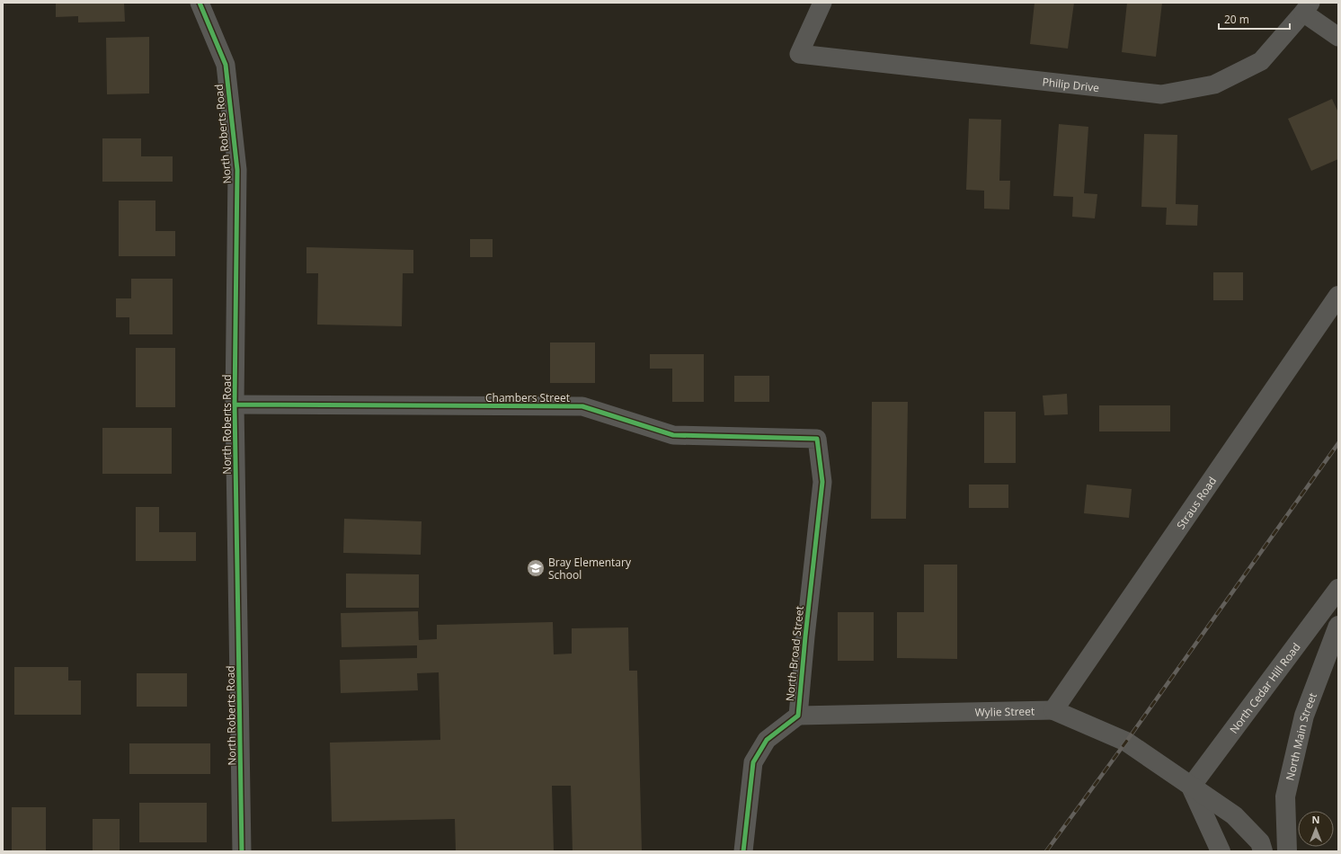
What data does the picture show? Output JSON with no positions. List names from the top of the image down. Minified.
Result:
{"streets":{"street":["Philip Drive","North Roberts Road","Chambers Street","Straus Road","North Broad Street","North Cedar Hill Road","Wylie Street","North Main Street"]},"crossings":[["North Roberts Road","Chambers Street"],["Chambers Street","North Broad Street"],["Straus Road","Wylie Street"],["North Broad Street","Wylie Street"],["North Cedar Hill Road","Wylie Street"]],"places":{"school or university":["Bray Elementary School"]},"scale_bar":"20 m","north":"top"}
